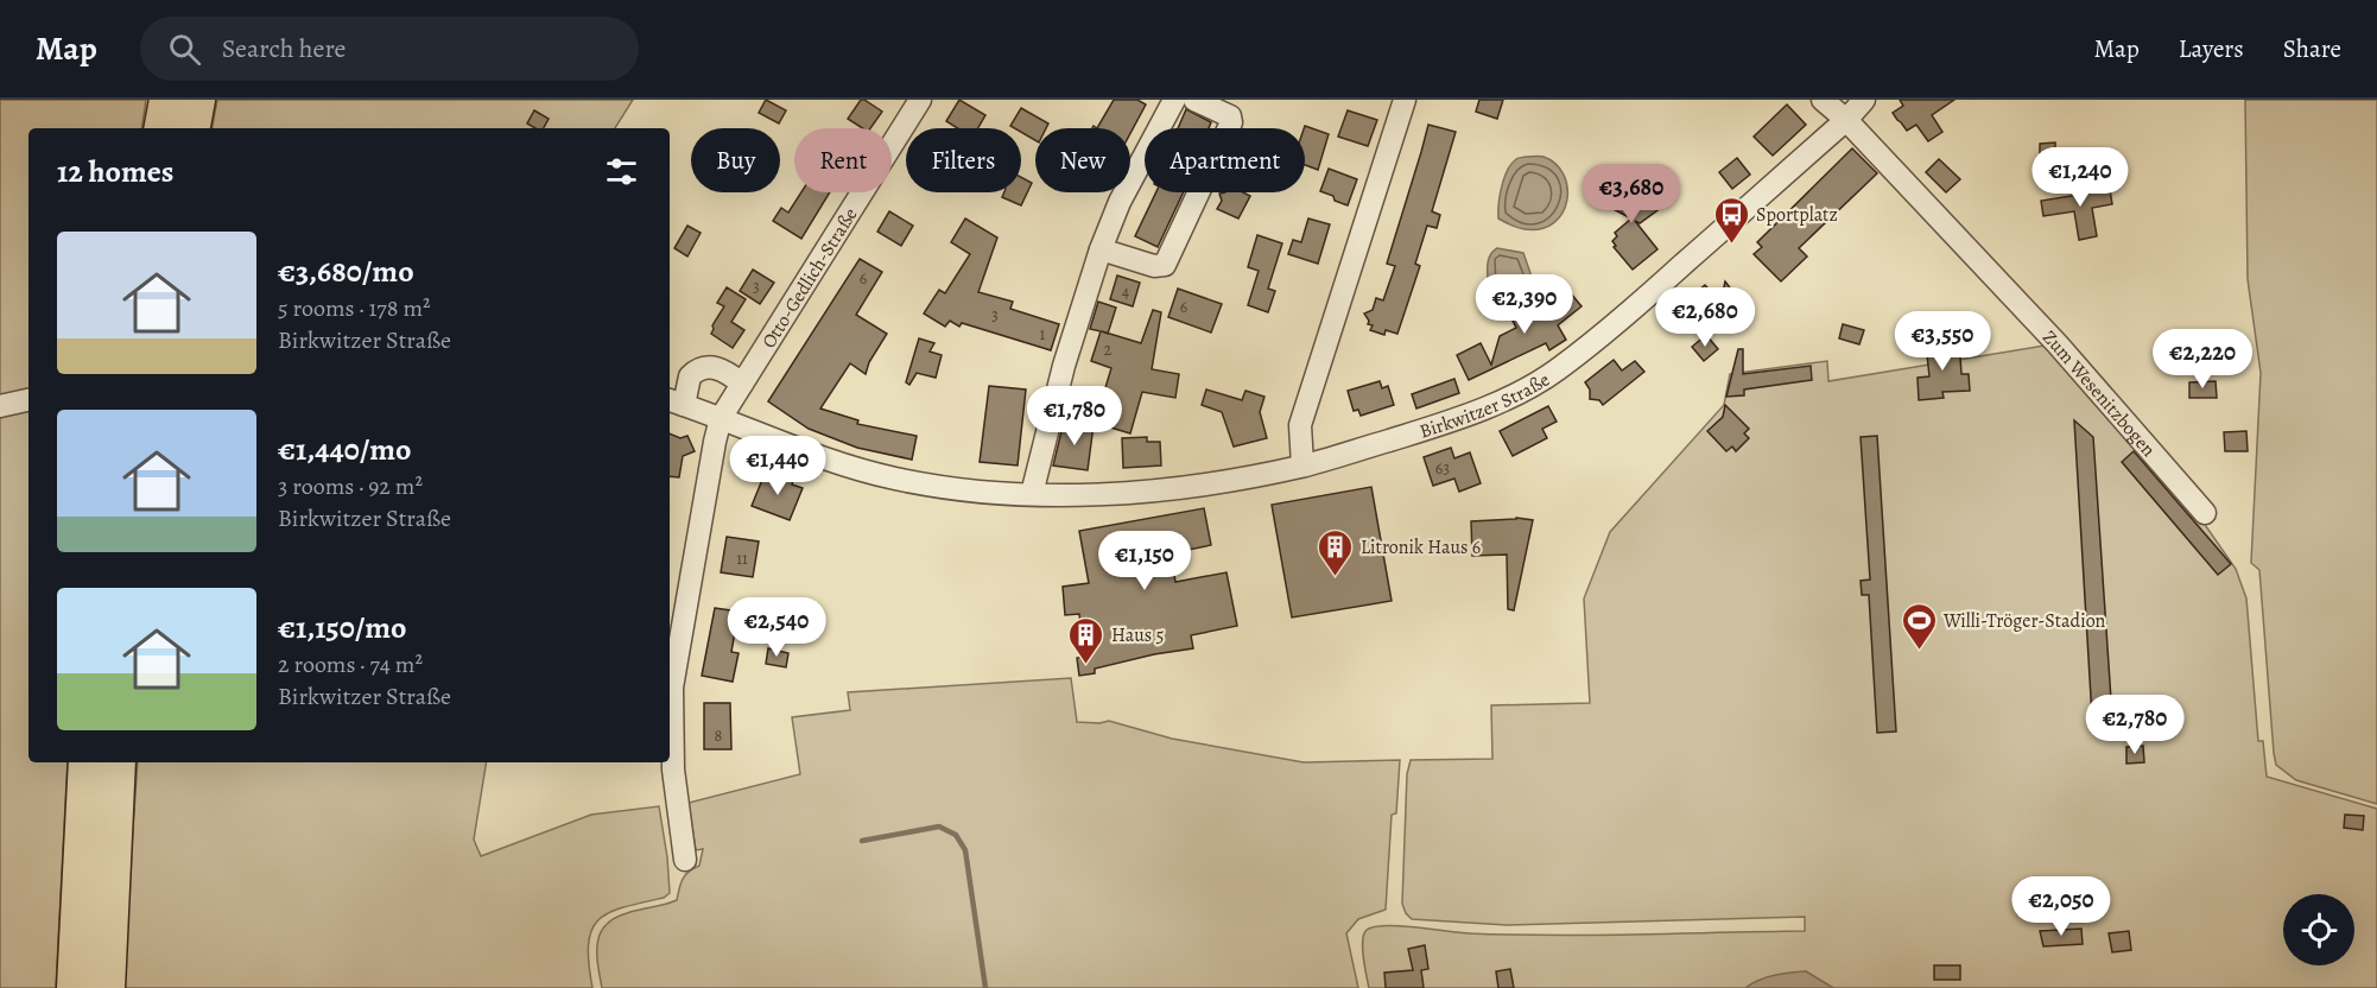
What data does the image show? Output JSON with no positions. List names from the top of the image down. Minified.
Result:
{"streets":{"street":["Otto-Gedlich-Straße","Zum Wesenitzbogen","Birkwitzer Straße"]},"crossings":[["Otto-Gedlich-Straße","Birkwitzer Straße"],["Zum Wesenitzbogen","Birkwitzer Straße"]],"places":{"bus stop":["Sportplatz"],"building":["Litronik Haus 6","Haus 5"],"sports":["Willi-Tröger-Stadion"]},"house_numbers":["6","3","4","6","3","1","2","63","11","8"],"page":{"header":"Map","search":"Search here","nav":["Map","Layers","Share"],"chip":["Buy","Rent","Filters","New","Apartment"],"heading":"12 homes","price":["€1,240","€3,680","€2,390","€2,680","€3,550","€2,220","€1,780","€1,440","€1,150","€2,540","€2,780","€2,050"],"list":[{"name":"€3,680/mo","note":"5 rooms · 178 m² · Birkwitzer Straße"},{"name":"€1,440/mo","note":"3 rooms · 92 m² · Birkwitzer Straße"},{"name":"€1,150/mo","note":"2 rooms · 74 m² · Birkwitzer Straße"}]}}
